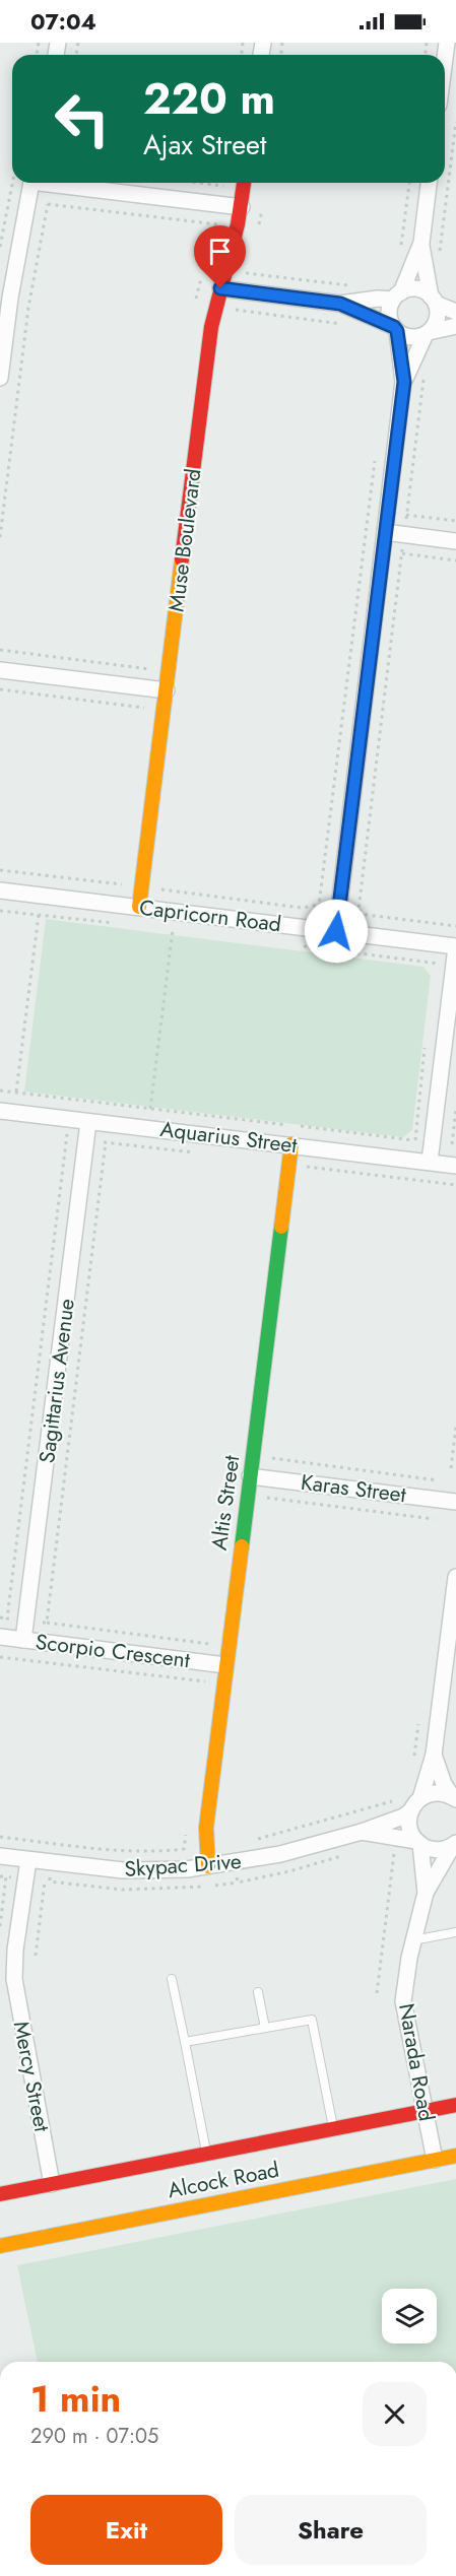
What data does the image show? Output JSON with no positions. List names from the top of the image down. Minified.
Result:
{"streets":{"street":["Muse Boulevard","Capricorn Road","Aquarius Street","Sagittarius Avenue","Karas Street","Altis Street","Scorpio Crescent","Skypac Drive","Narada Road","Mercy Street","Alcock Road"]},"crossings":[["Muse Boulevard","Capricorn Road"],["Aquarius Street","Sagittarius Avenue"],["Aquarius Street","Altis Street"],["Sagittarius Avenue","Scorpio Crescent"],["Karas Street","Altis Street"],["Altis Street","Scorpio Crescent"],["Altis Street","Skypac Drive"],["Skypac Drive","Narada Road"],["Skypac Drive","Mercy Street"],["Narada Road","Alcock Road"],["Mercy Street","Alcock Road"]],"page":{"status":"07:04","turn":["220 m","Ajax Street"],"heading":["1 min","290 m · 07:05"],"buttons":["Exit","Share"]}}
